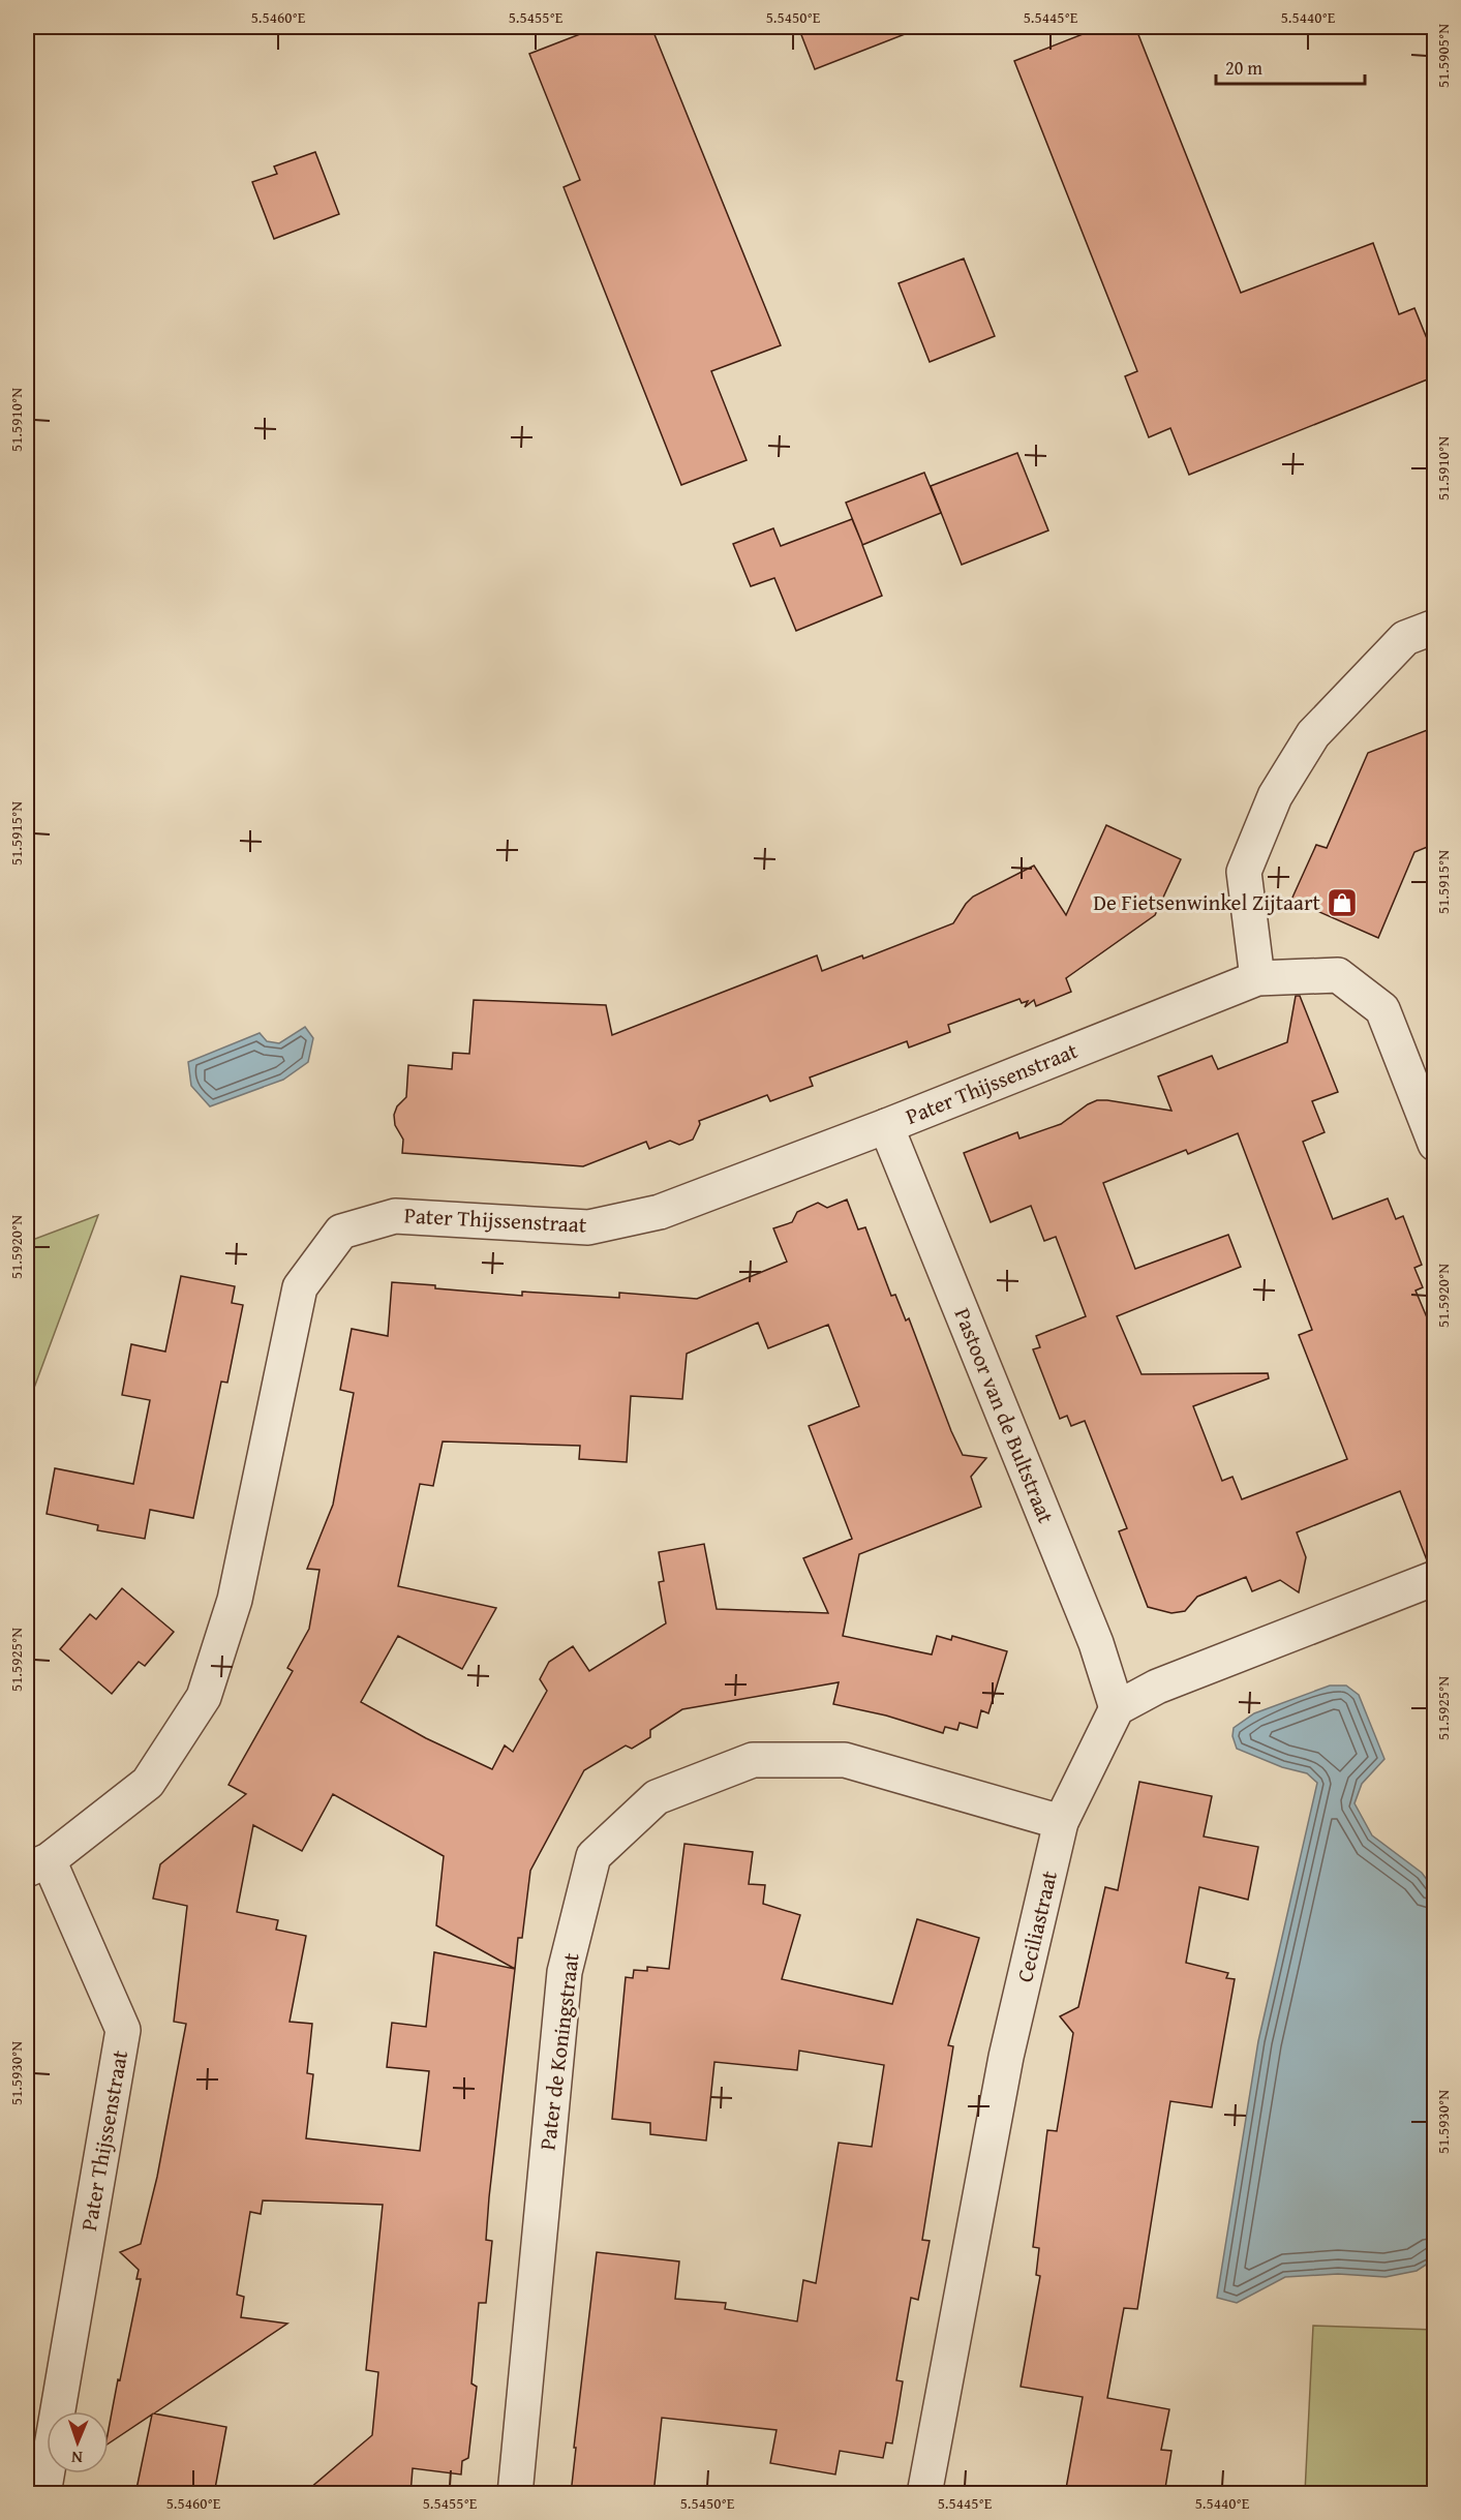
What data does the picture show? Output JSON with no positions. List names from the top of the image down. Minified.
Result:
{"streets":{"street":["Pater Thijssenstraat","Pastoor van de Bultstraat","Ceciliastraat","Pater de Koningstraat"]},"crossings":[["Pater Thijssenstraat","Pastoor van de Bultstraat"],["Pastoor van de Bultstraat","Ceciliastraat"],["Ceciliastraat","Pater de Koningstraat"]],"places":{"shop":["De Fietsenwinkel Zijtaart"]},"scale_bar":"20 m","north":"bottom","coordinates":["5.5460°E","5.5455°E","5.5450°E","5.5445°E","5.5440°E","51.5905°N","51.5910°N","51.5915°N","51.5920°N","51.5925°N","51.5930°N"]}
